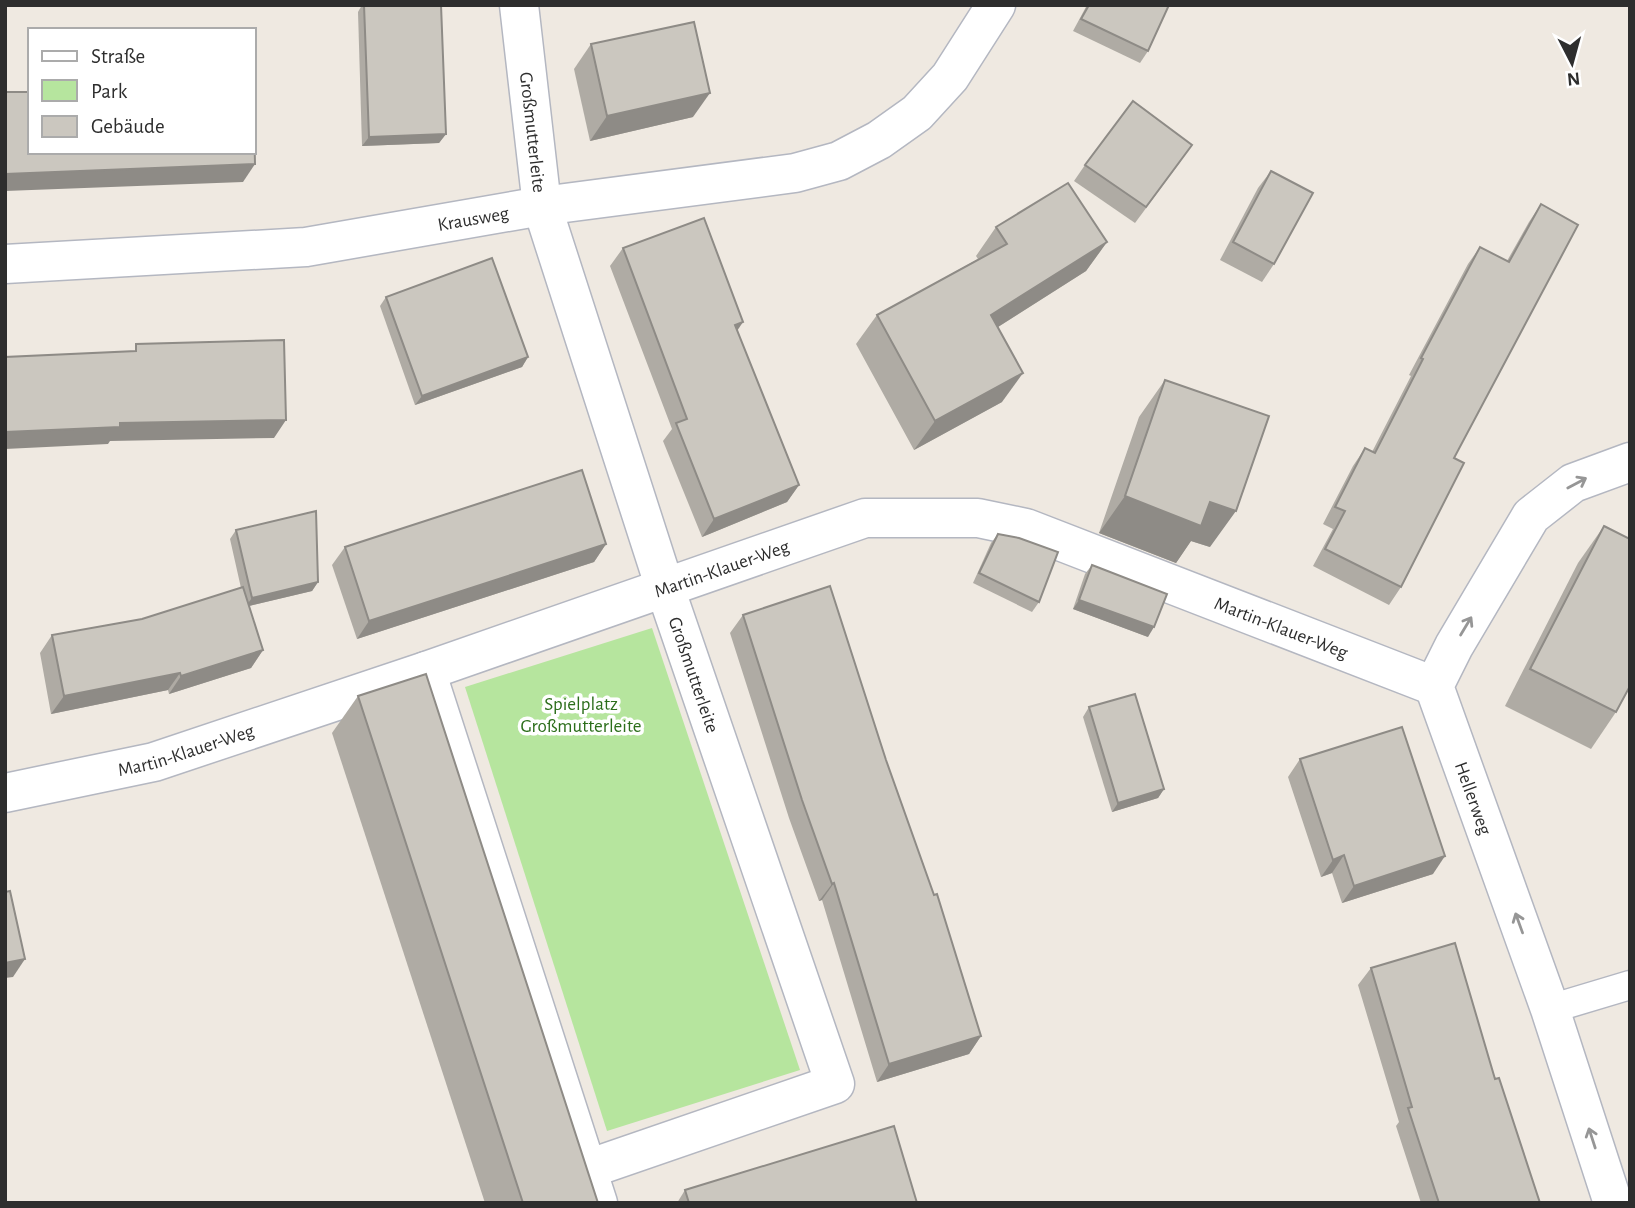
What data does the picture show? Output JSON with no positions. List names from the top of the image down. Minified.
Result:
{"streets":{"street":["Großmutterleite","Krausweg","Martin-Klauer-Weg","Hellerweg"]},"crossings":[["Großmutterleite","Krausweg"],["Großmutterleite","Martin-Klauer-Weg"],["Martin-Klauer-Weg","Hellerweg"]],"one_way":["Hellerweg"],"parks":["Spielplatz Großmutterleite"],"legend":["Straße","Park","Gebäude"],"north":"bottom"}
